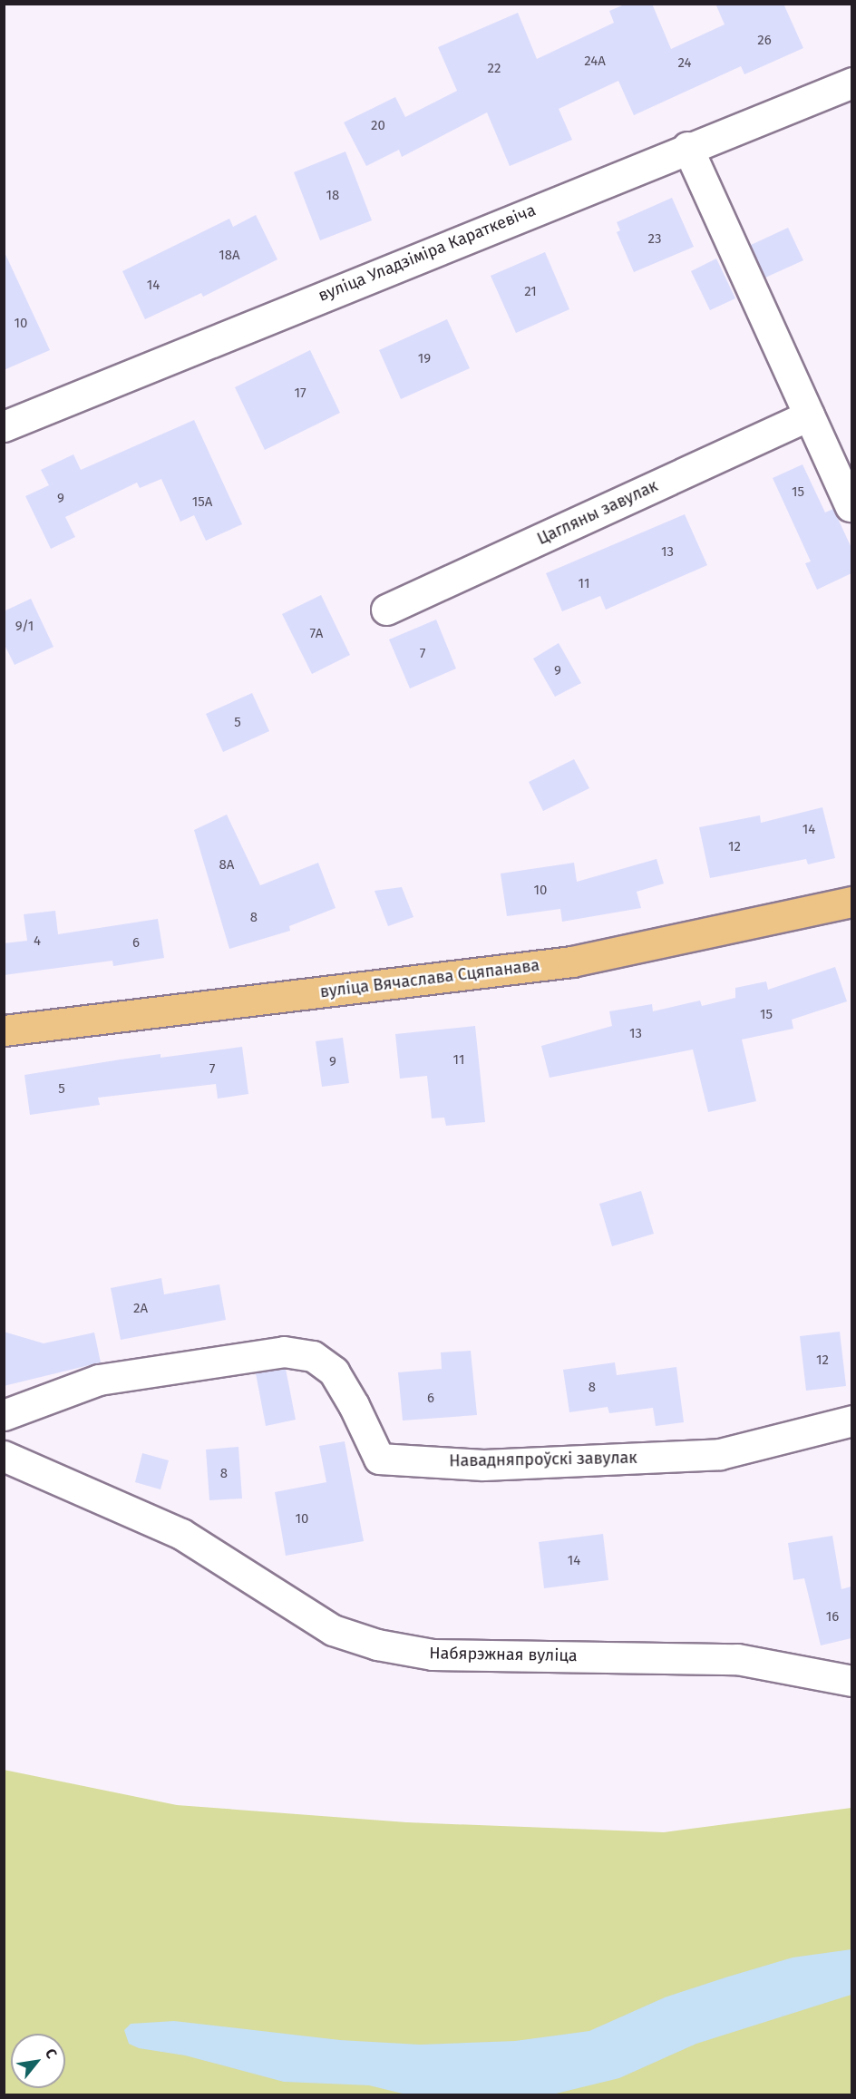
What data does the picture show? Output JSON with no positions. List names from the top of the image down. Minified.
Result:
{"streets":{"main road":["вуліца Вячаслава Сцяпанава"],"street":["вуліца Уладзіміра Караткевіча","Цагляны завулак","Навадняпроўскі завулак","Набярэжная вуліца"]},"house_numbers":["26","24А","24","22","20","18","23","18А","14","21","10","19","17","15","9","15А","13","11","9/1","7А","7","9","5","14","12","8А","10","8","4","6","15","13","11","9","7","5","2А","12","8","6","8","10","14","16"],"north":"top right"}
